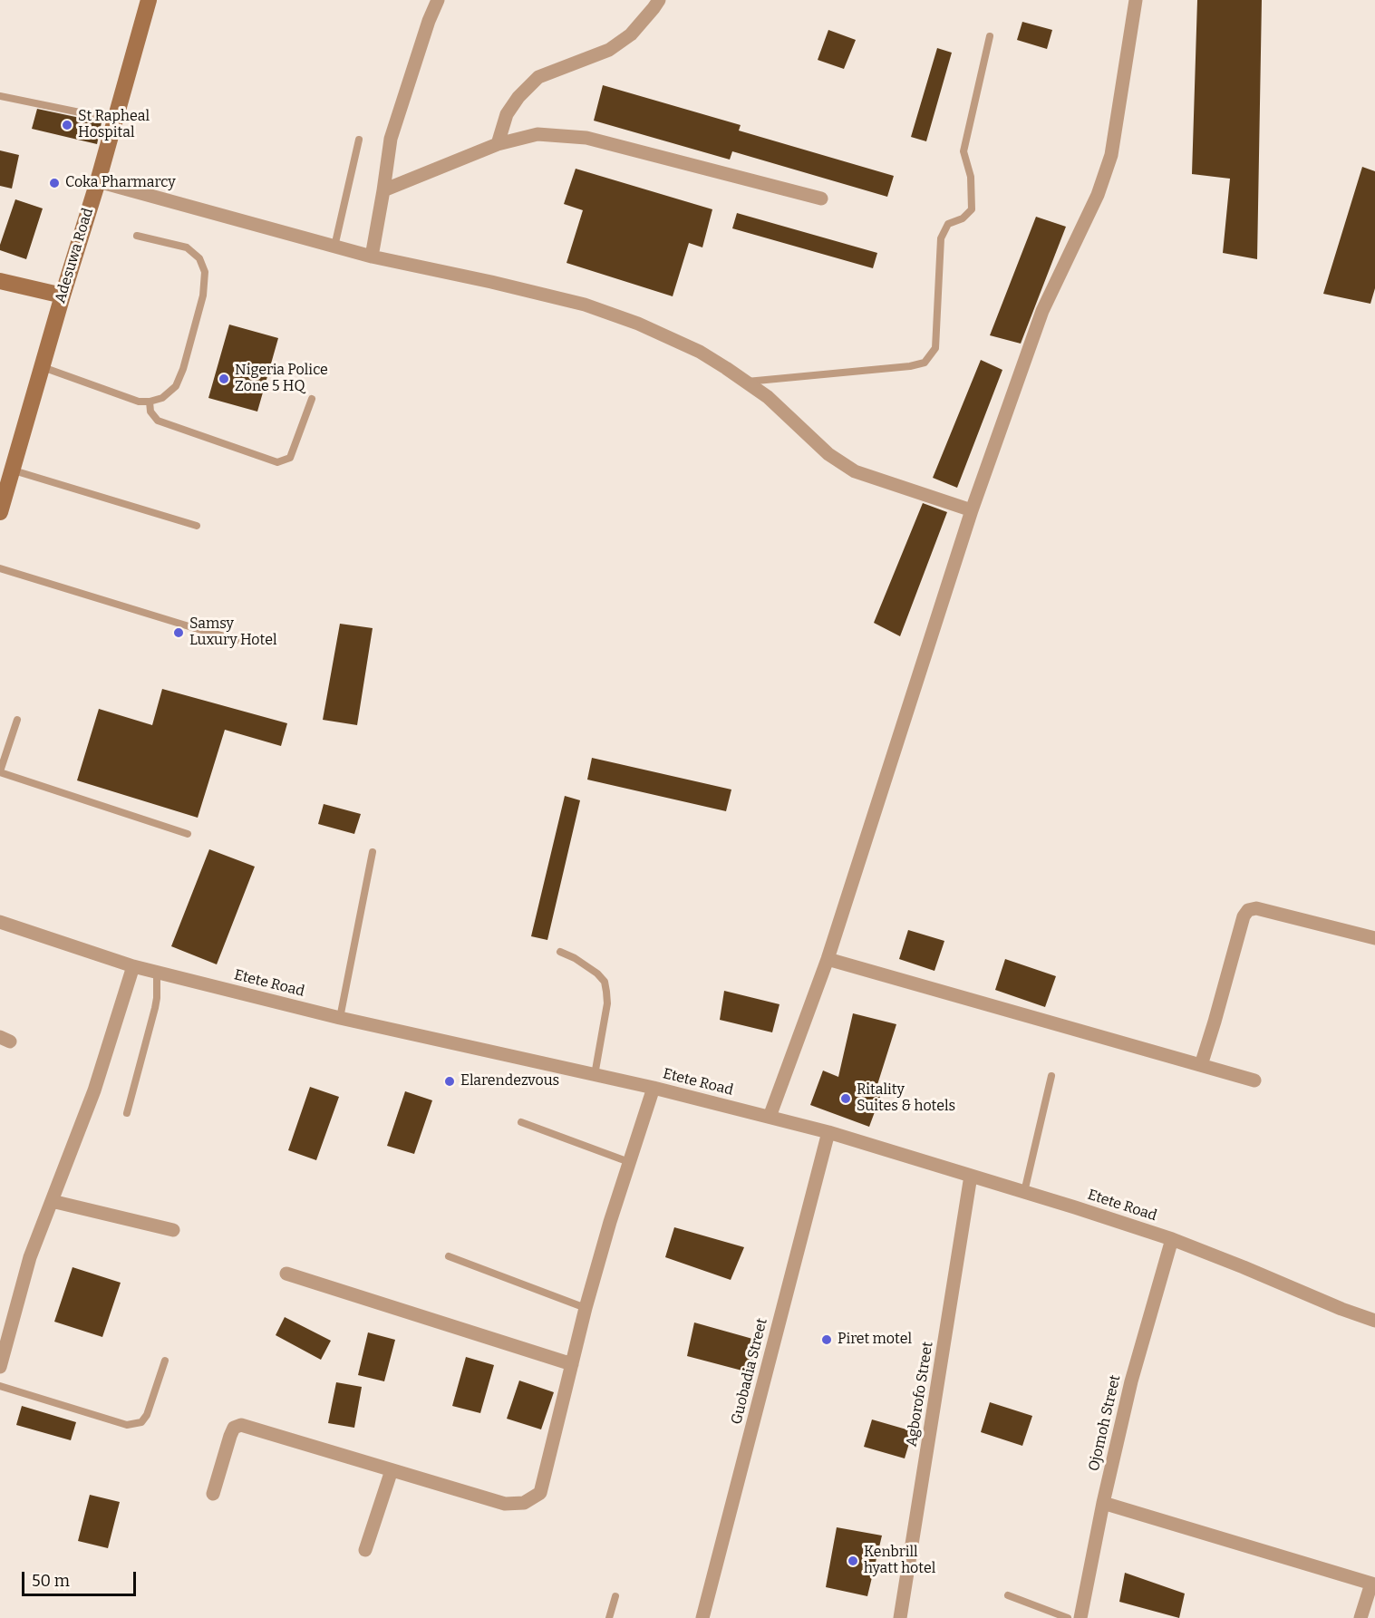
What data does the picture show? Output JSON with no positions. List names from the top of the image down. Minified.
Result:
{"streets":{"street":["Adesuwa Road","Etete Road","Guobadia Street","Agborofo Street","Ojomoh Street"]},"crossings":[["Etete Road","Guobadia Street"],["Etete Road","Agborofo Street"],["Etete Road","Ojomoh Street"]],"places":["St Rapheal Hospital","Coka Pharmarcy","Nigeria Police Zone 5 HQ","Samsy Luxury Hotel","Elarendezvous","Ritality Suites & hotels","Piret motel","Kenbrill hyatt hotel"],"scale_bar":"50 m"}
